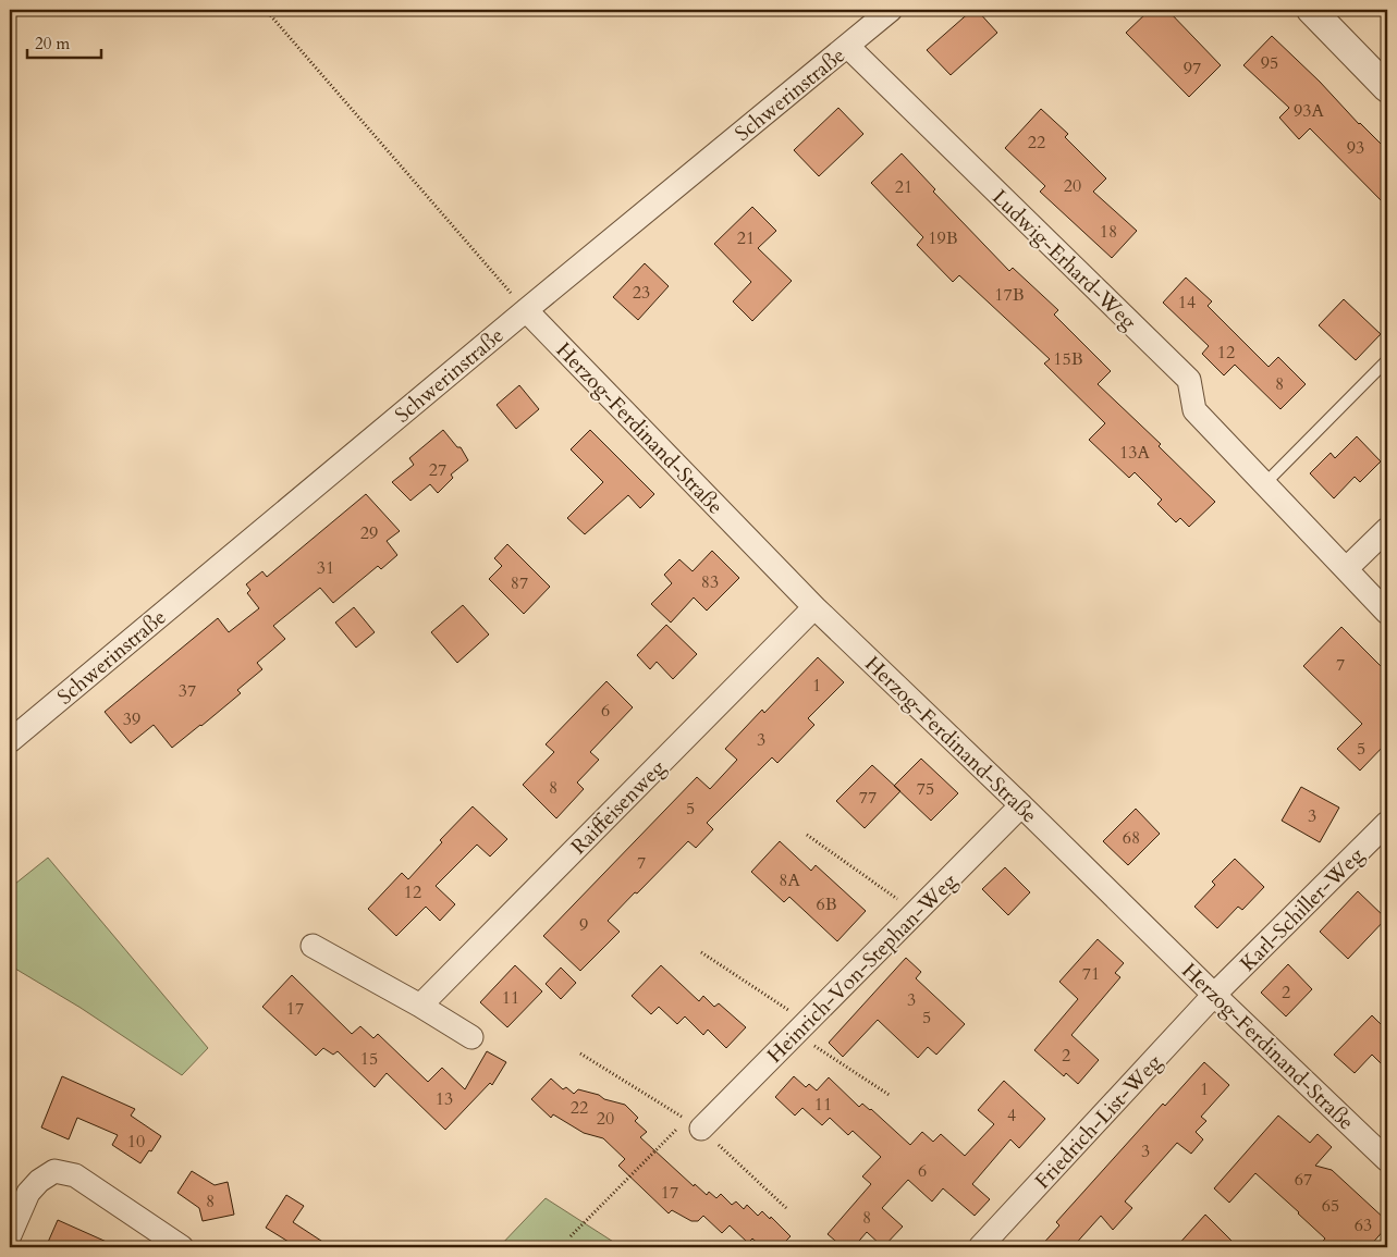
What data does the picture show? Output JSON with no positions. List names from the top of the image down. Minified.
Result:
{"streets":{"street":["Schwerinstraße","Ludwig-Erhard-Weg","Herzog-Ferdinand-Straße","Raiffeisenweg","Karl-Schiller-Weg","Heinrich-Von-Stephan-Weg","Friedrich-List-Weg"]},"crossings":[["Schwerinstraße","Ludwig-Erhard-Weg"],["Schwerinstraße","Herzog-Ferdinand-Straße"],["Herzog-Ferdinand-Straße","Raiffeisenweg"],["Herzog-Ferdinand-Straße","Karl-Schiller-Weg"],["Herzog-Ferdinand-Straße","Heinrich-Von-Stephan-Weg"],["Herzog-Ferdinand-Straße","Friedrich-List-Weg"],["Karl-Schiller-Weg","Friedrich-List-Weg"]],"house_numbers":["95","97","93A","22","93","20","21","18","21","19B","23","17B","14","12","15B","8","13A","27","29","31","83","87","7","1","37","6","39","3","5","8","75","77","5","3","68","7","8A","12","6B","9","71","2","11","3","17","5","2","15","1","13","11","22","4","20","10","3","6","67","17","8","65","8","63"],"scale_bar":"20 m"}
